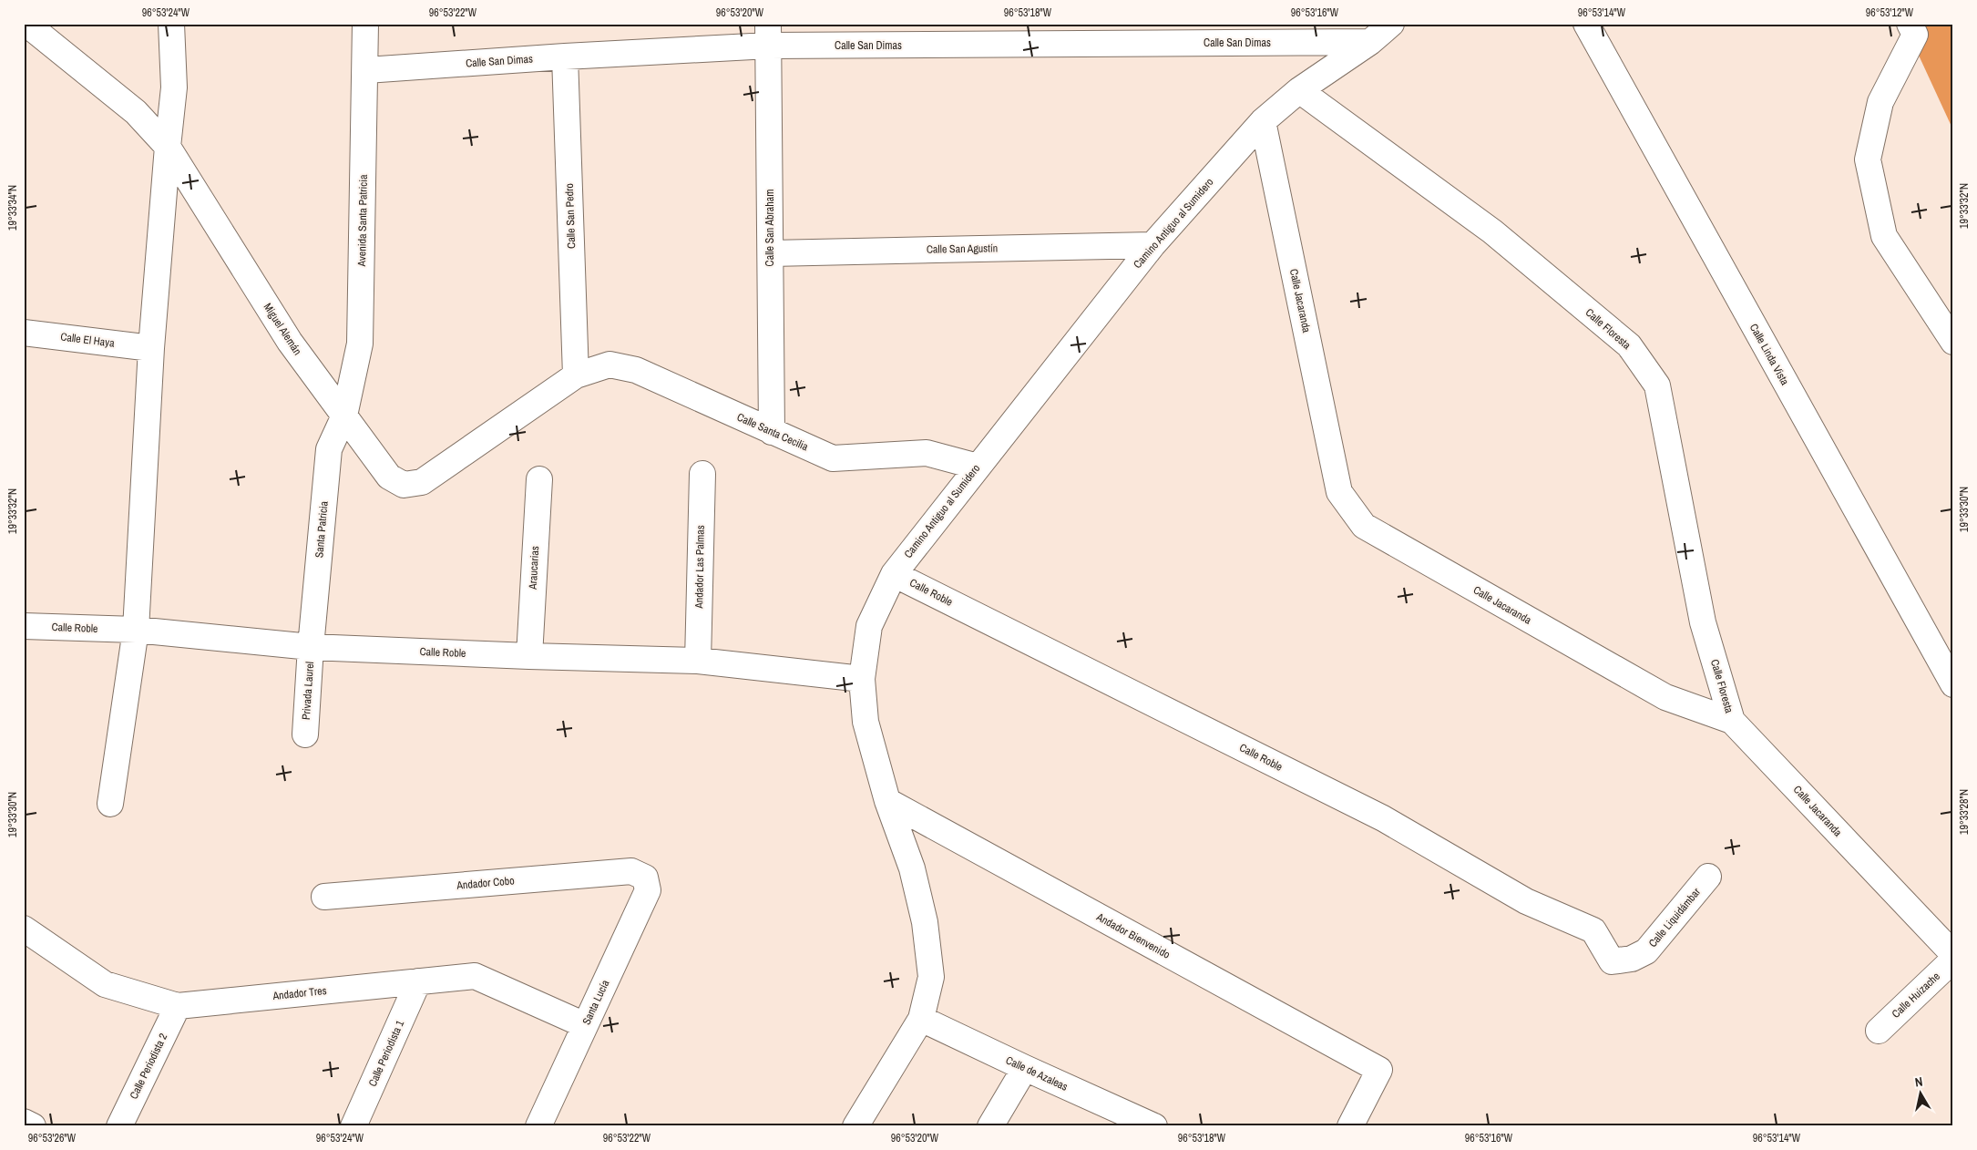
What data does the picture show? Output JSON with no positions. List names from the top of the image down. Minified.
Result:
{"streets":{"street":["Calle San Dimas","Calle San Pedro","Avenida Santa Patricia","Camino Antiguo al Sumidero","Calle San Abraham","Calle San Agustín","Calle Jacaranda","Miguel Alemán","Calle Floresta","Calle El Haya","Calle Linda Vista","Calle Santa Cecilia","Santa Patricia","Andador Las Palmas","Araucarias","Calle Roble","Privada Laurel","Andador Cobo","Calle Liquidámbar","Andador Bienvenido","Andador Tres","Calle Huizache","Santa Lucía","Calle Periodista 1","Calle Periodista 2","Calle de Azaleas"]},"crossings":[["Calle San Dimas","Calle San Pedro"],["Calle San Dimas","Avenida Santa Patricia"],["Calle San Dimas","Camino Antiguo al Sumidero"],["Calle San Dimas","Calle San Abraham"],["Calle San Pedro","Miguel Alemán"],["Calle San Pedro","Calle Santa Cecilia"],["Avenida Santa Patricia","Miguel Alemán"],["Avenida Santa Patricia","Santa Patricia"],["Camino Antiguo al Sumidero","Calle San Agustín"],["Camino Antiguo al Sumidero","Calle Jacaranda"],["Camino Antiguo al Sumidero","Calle Floresta"],["Camino Antiguo al Sumidero","Calle Santa Cecilia"],["Camino Antiguo al Sumidero","Calle Roble"],["Camino Antiguo al Sumidero","Andador Bienvenido"],["Camino Antiguo al Sumidero","Calle de Azaleas"],["Calle San Abraham","Calle San Agustín"],["Calle San Abraham","Calle Santa Cecilia"],["Calle Jacaranda","Calle Floresta"],["Miguel Alemán","Calle Santa Cecilia"],["Miguel Alemán","Santa Patricia"],["Santa Patricia","Calle Roble"],["Santa Patricia","Privada Laurel"],["Andador Las Palmas","Calle Roble"],["Araucarias","Calle Roble"],["Calle Roble","Privada Laurel"],["Calle Roble","Calle Liquidámbar"],["Andador Cobo","Santa Lucía"],["Andador Tres","Santa Lucía"],["Andador Tres","Calle Periodista 1"],["Andador Tres","Calle Periodista 2"]],"north":"top","coordinates":["96°53'24\"W","96°53'22\"W","96°53'20\"W","96°53'18\"W","96°53'16\"W","96°53'14\"W","96°53'12\"W","19°33'32\"N","19°33'34\"N","19°33'30\"N","19°33'28\"N","96°53'26\"W"]}
